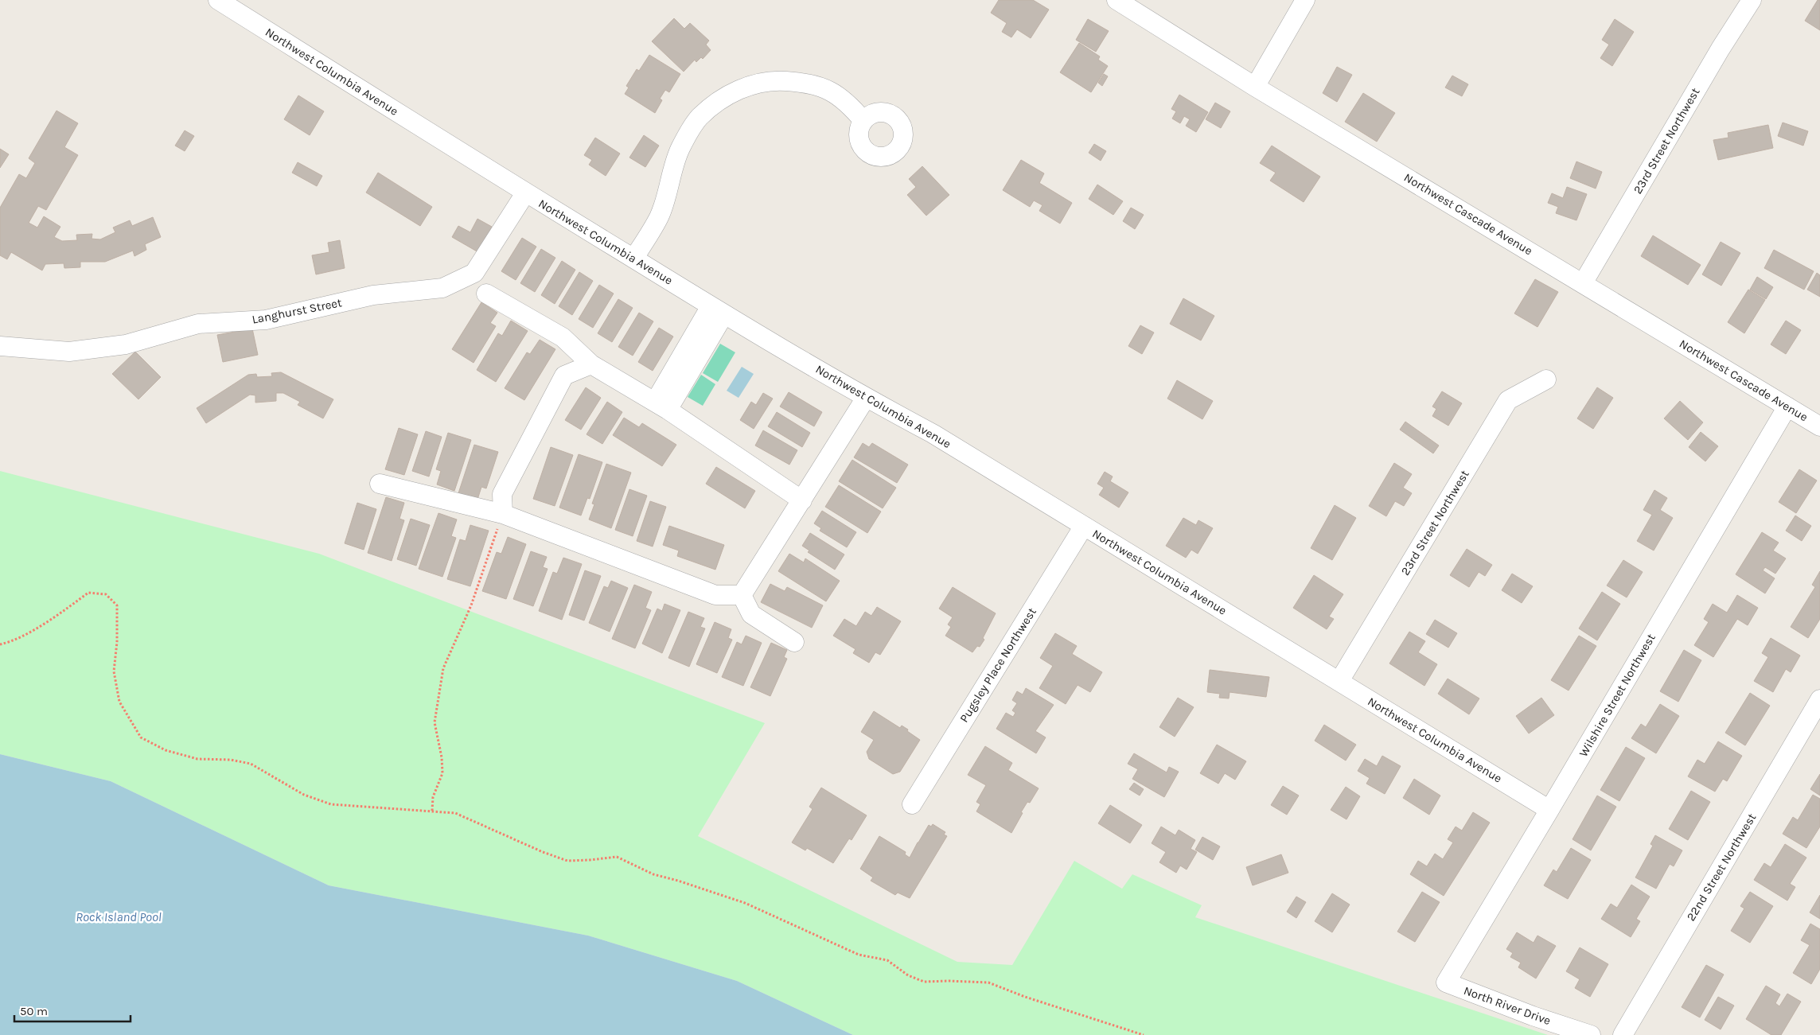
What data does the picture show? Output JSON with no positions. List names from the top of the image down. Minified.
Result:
{"streets":{"street":["Northwest Columbia Avenue","23rd Street Northwest","Northwest Cascade Avenue","Langhurst Street","Pugsley Place Northwest","Wilshire Street Northwest","22nd Street Northwest","North River Drive"]},"crossings":[["Northwest Columbia Avenue","23rd Street Northwest"],["Northwest Columbia Avenue","Langhurst Street"],["Northwest Columbia Avenue","Pugsley Place Northwest"],["Northwest Columbia Avenue","Wilshire Street Northwest"],["23rd Street Northwest","Northwest Cascade Avenue"],["Northwest Cascade Avenue","Wilshire Street Northwest"],["Wilshire Street Northwest","North River Drive"]],"water":["Rock Island Pool"],"scale_bar":"50 m"}
